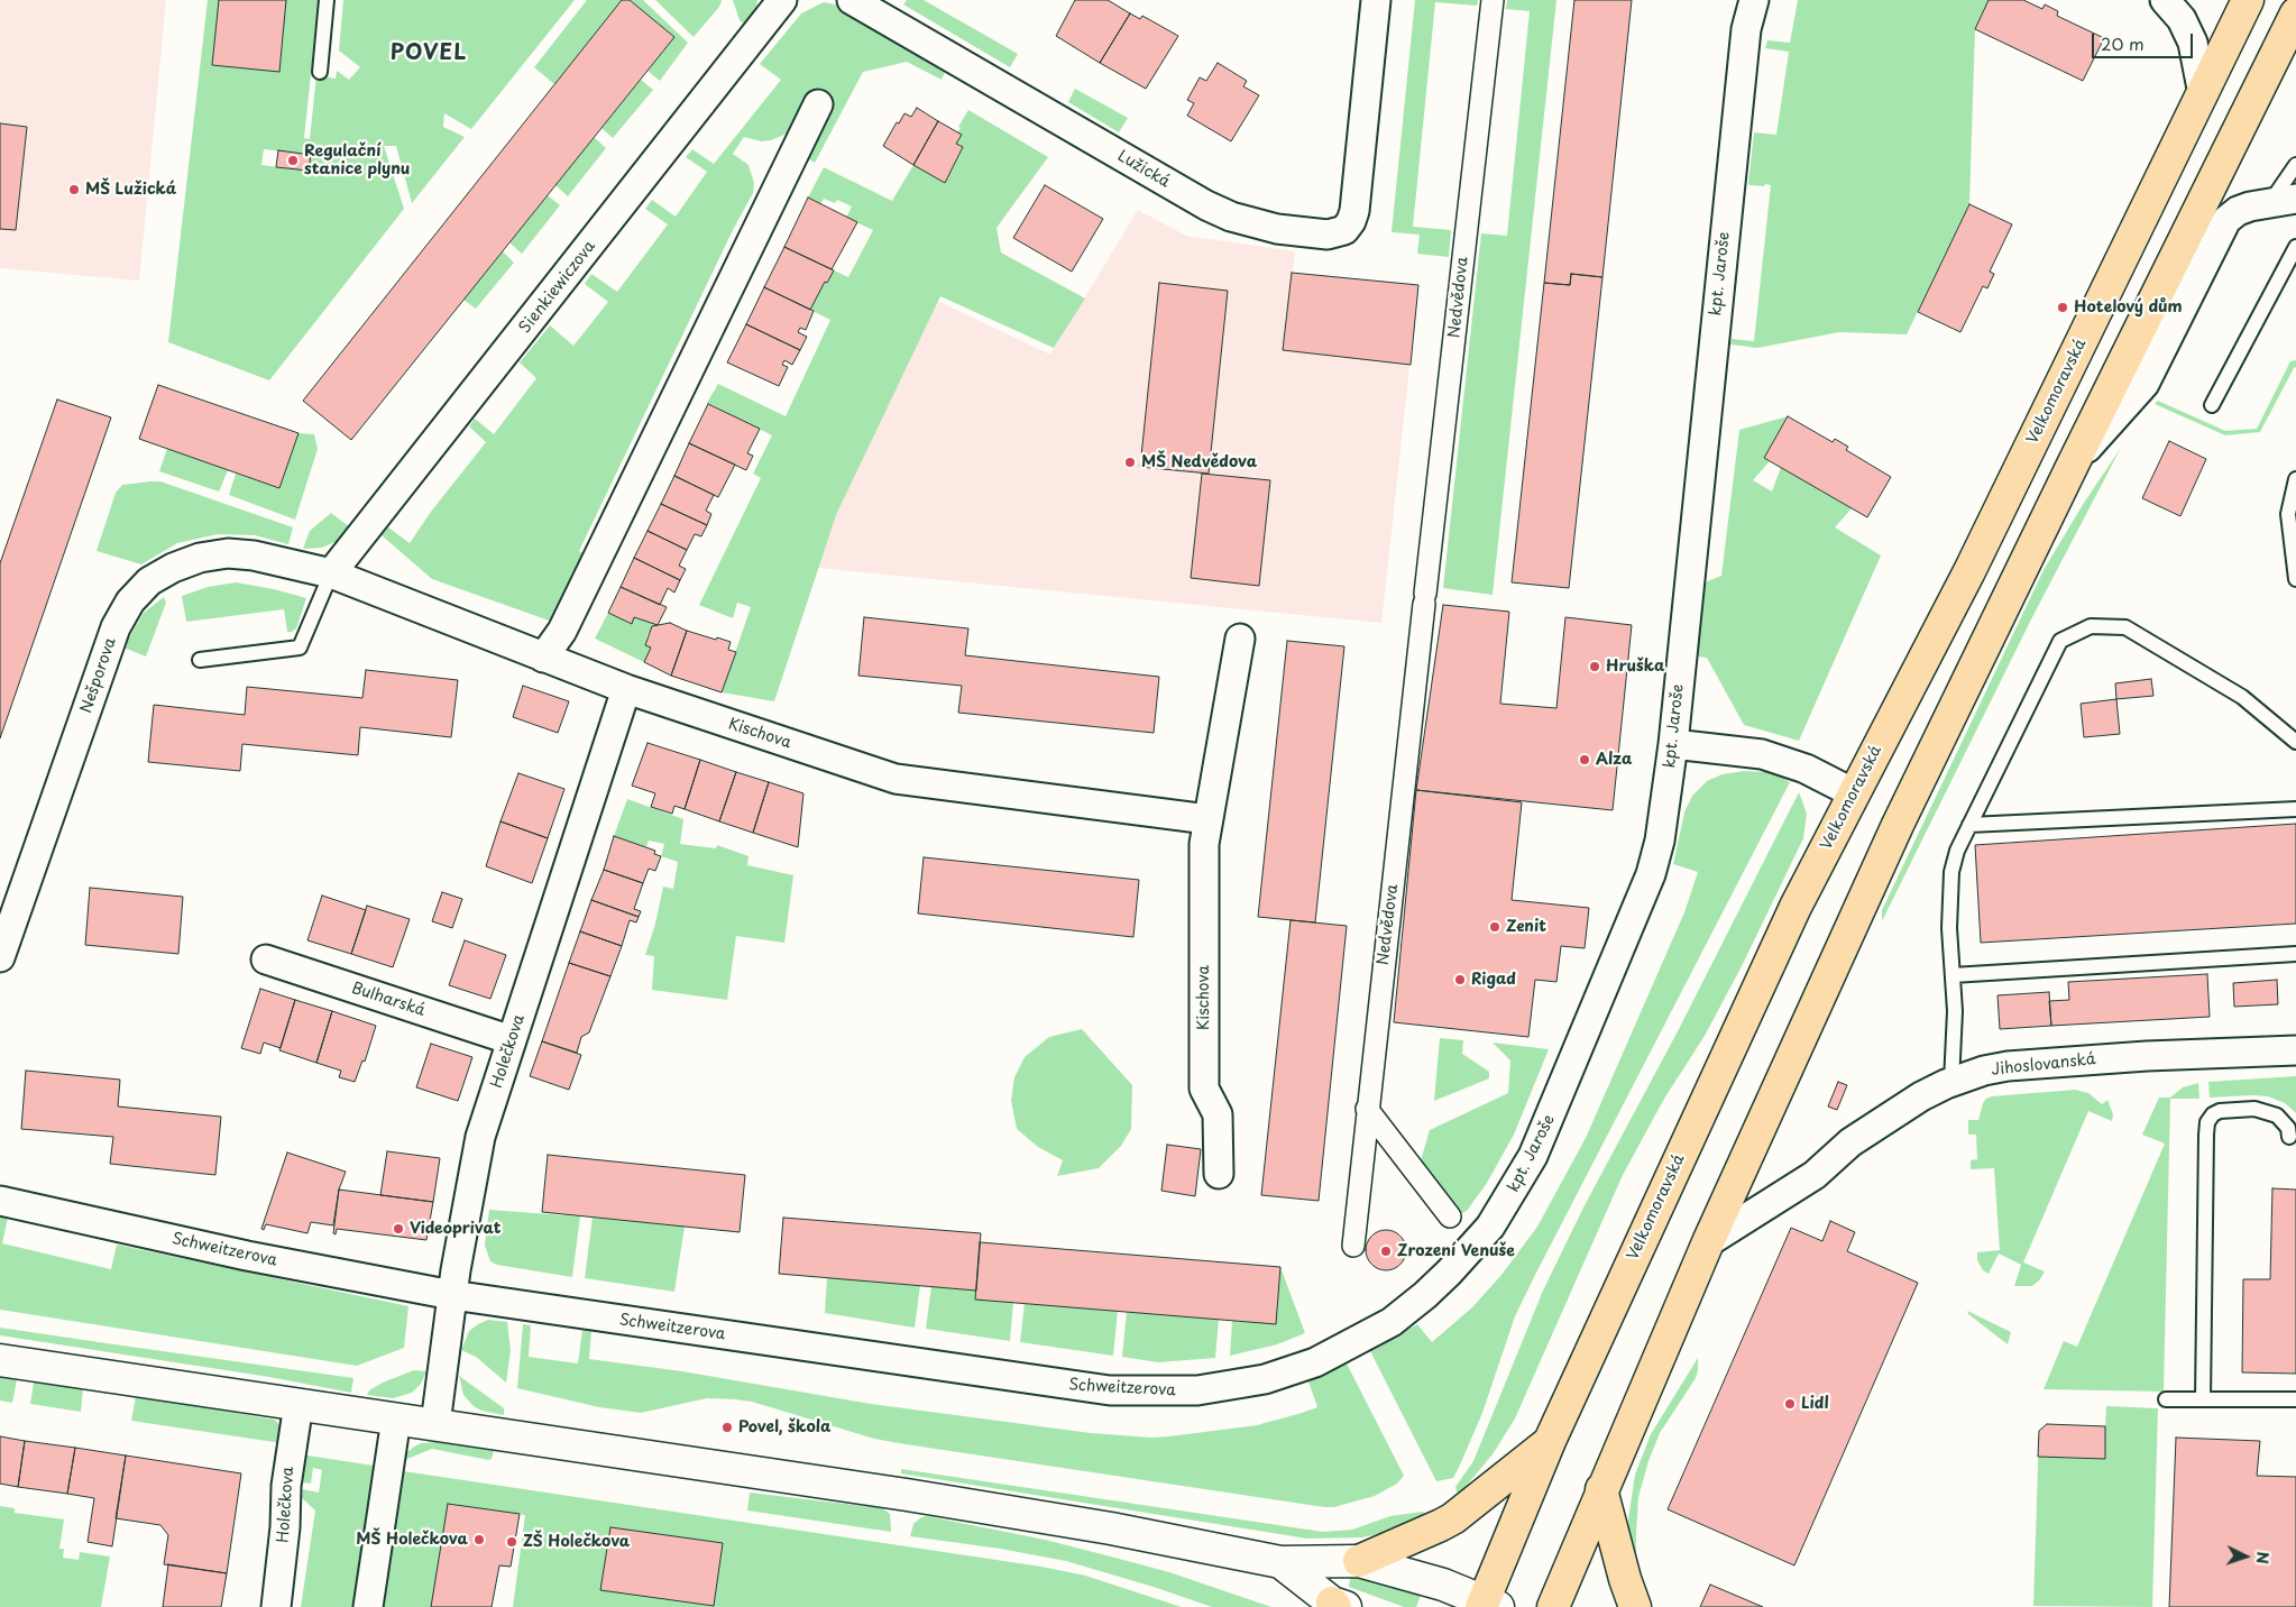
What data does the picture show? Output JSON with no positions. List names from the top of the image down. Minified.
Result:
{"streets":{"main road":["Velkomoravská"],"street":["Lužická","kpt. Jaroše","Sienkiewiczova","Nedvědova","Nešporova","Kischova","Bulharská","Holečkova","Jihoslovanská","Schweitzerova"]},"crossings":[["kpt. Jaroše","Schweitzerova"],["Sienkiewiczova","Nešporova"],["Sienkiewiczova","Kischova"],["Nešporova","Kischova"],["Kischova","Holečkova"],["Bulharská","Holečkova"],["Holečkova","Schweitzerova"]],"districts":["POVEL"],"places":["Regulační stanice plynu","MŠ Lužická","Hotelový dům","MŠ Nedvědova","Hruška","Alza","Zenit","Rigad","Videoprivat","Zrození Venuše","Lidl","Povel, škola","MŠ Holečkova","ZŠ Holečkova"],"scale_bar":"20 m","north":"right"}
